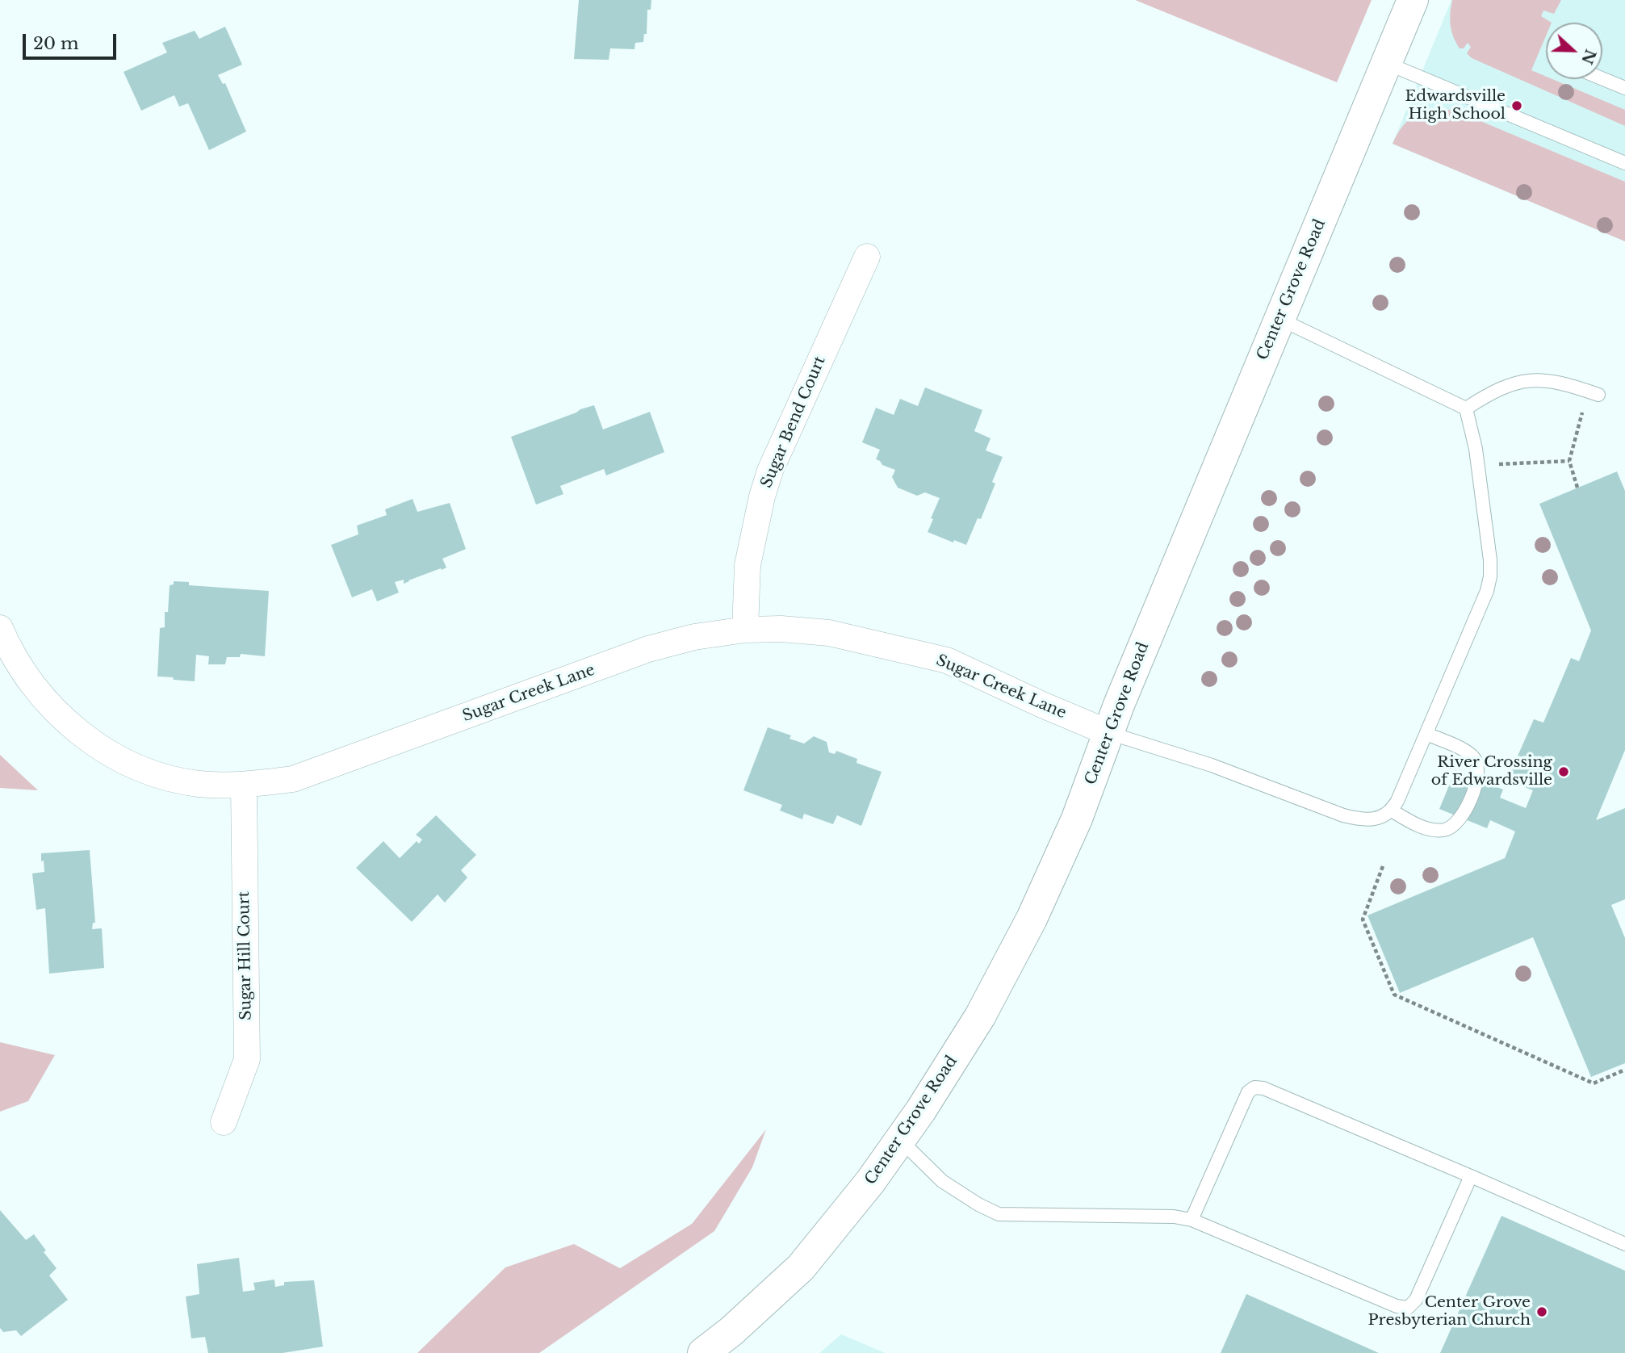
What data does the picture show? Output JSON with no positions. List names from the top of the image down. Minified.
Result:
{"streets":{"street":["Center Grove Road","Sugar Bend Court","Sugar Creek Lane","Sugar Hill Court"]},"crossings":[["Center Grove Road","Sugar Creek Lane"],["Sugar Bend Court","Sugar Creek Lane"],["Sugar Creek Lane","Sugar Hill Court"]],"places":["Edwardsville High School","River Crossing of Edwardsville","Center Grove Presbyterian Church"],"scale_bar":"20 m","north":"right"}
